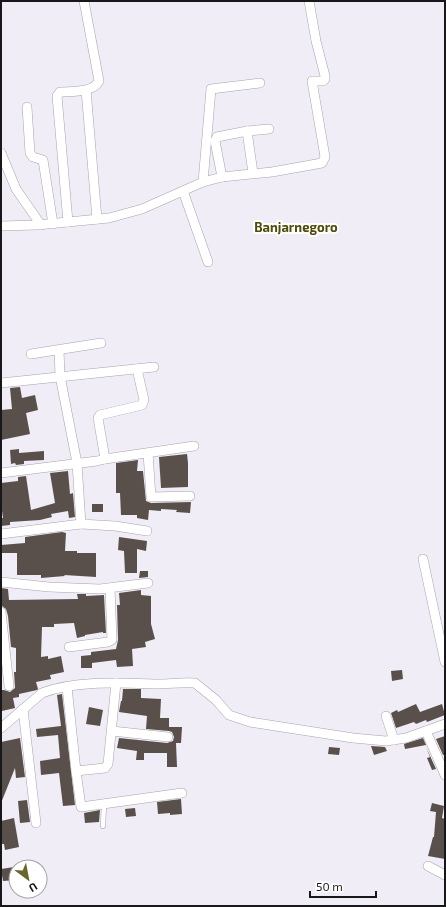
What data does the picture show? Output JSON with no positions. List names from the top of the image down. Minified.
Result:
{"districts":["Banjarnegoro"],"scale_bar":"50 m","north":"bottom right"}
